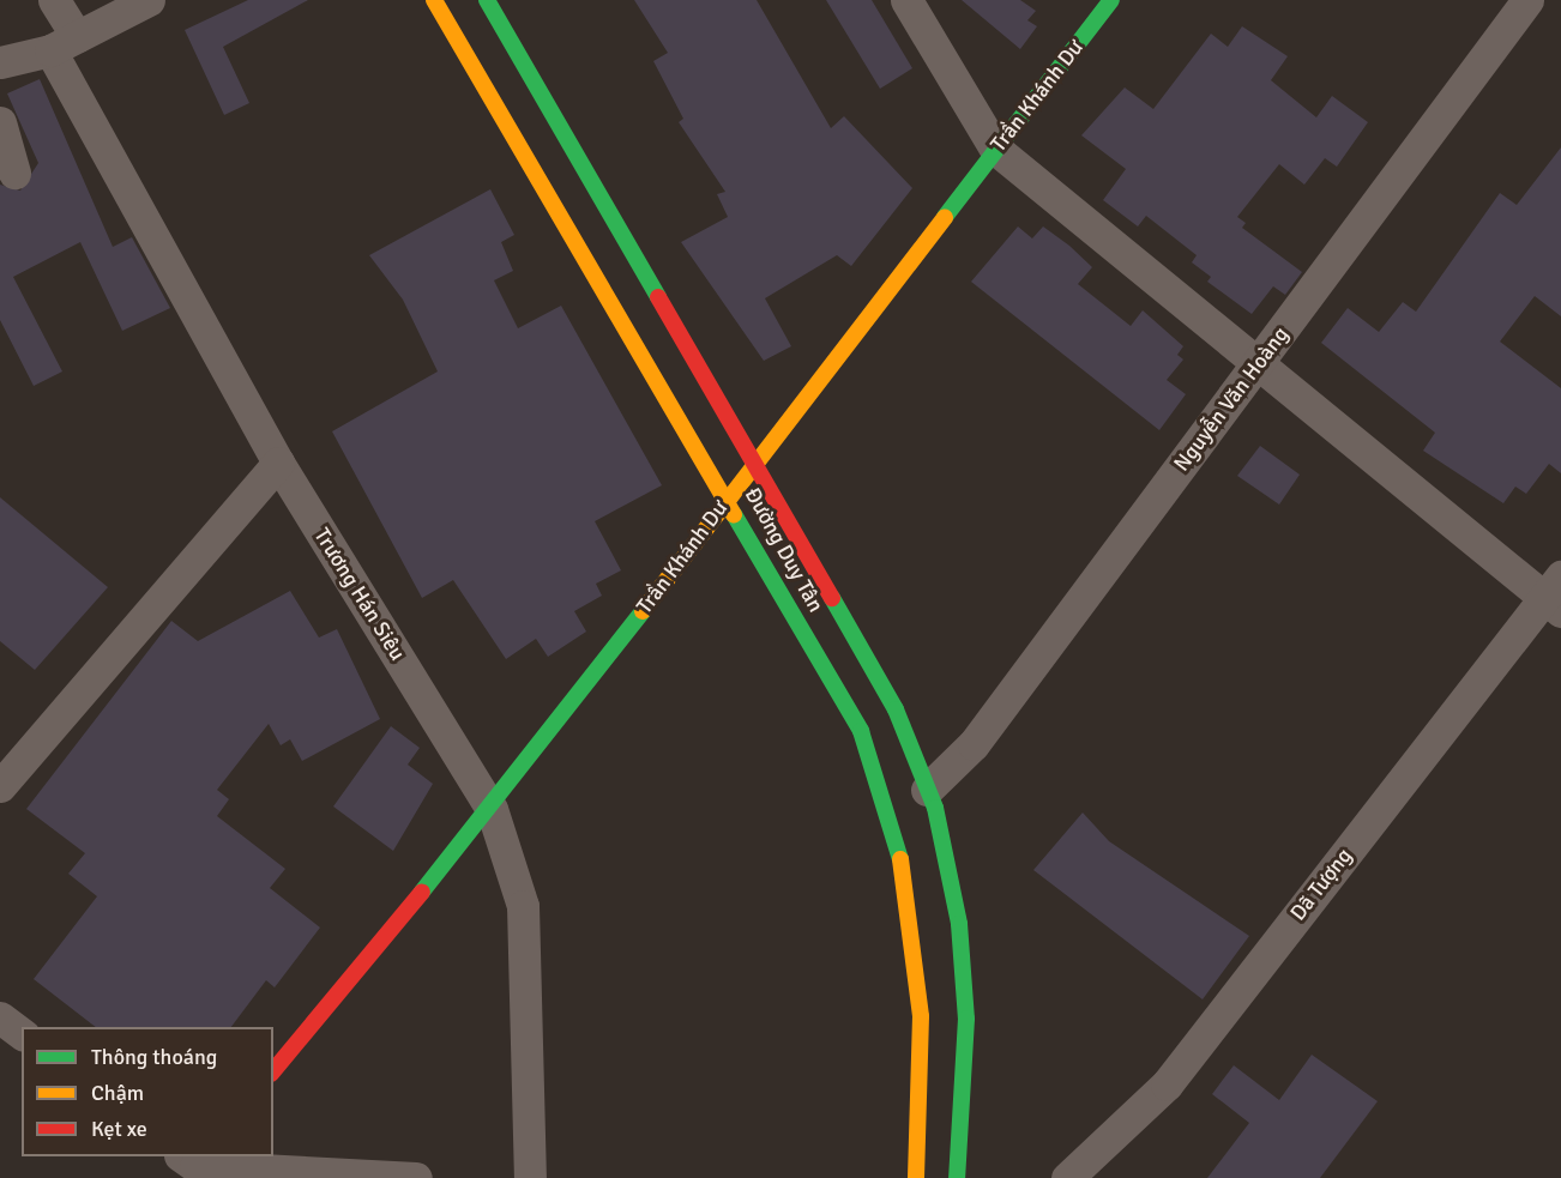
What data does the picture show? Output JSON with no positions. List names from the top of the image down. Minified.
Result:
{"streets":{"main road":["Trần Khánh Dư","Đường Duy Tân"],"street":["Nguyễn Văn Hoàng","Trương Hán Siêu","Dã Tượng"]},"crossings":[["Trần Khánh Dư","Đường Duy Tân"],["Trần Khánh Dư","Trương Hán Siêu"],["Nguyễn Văn Hoàng","Đường Duy Tân"]],"legend":["Thông thoáng","Chậm","Kẹt xe"]}
